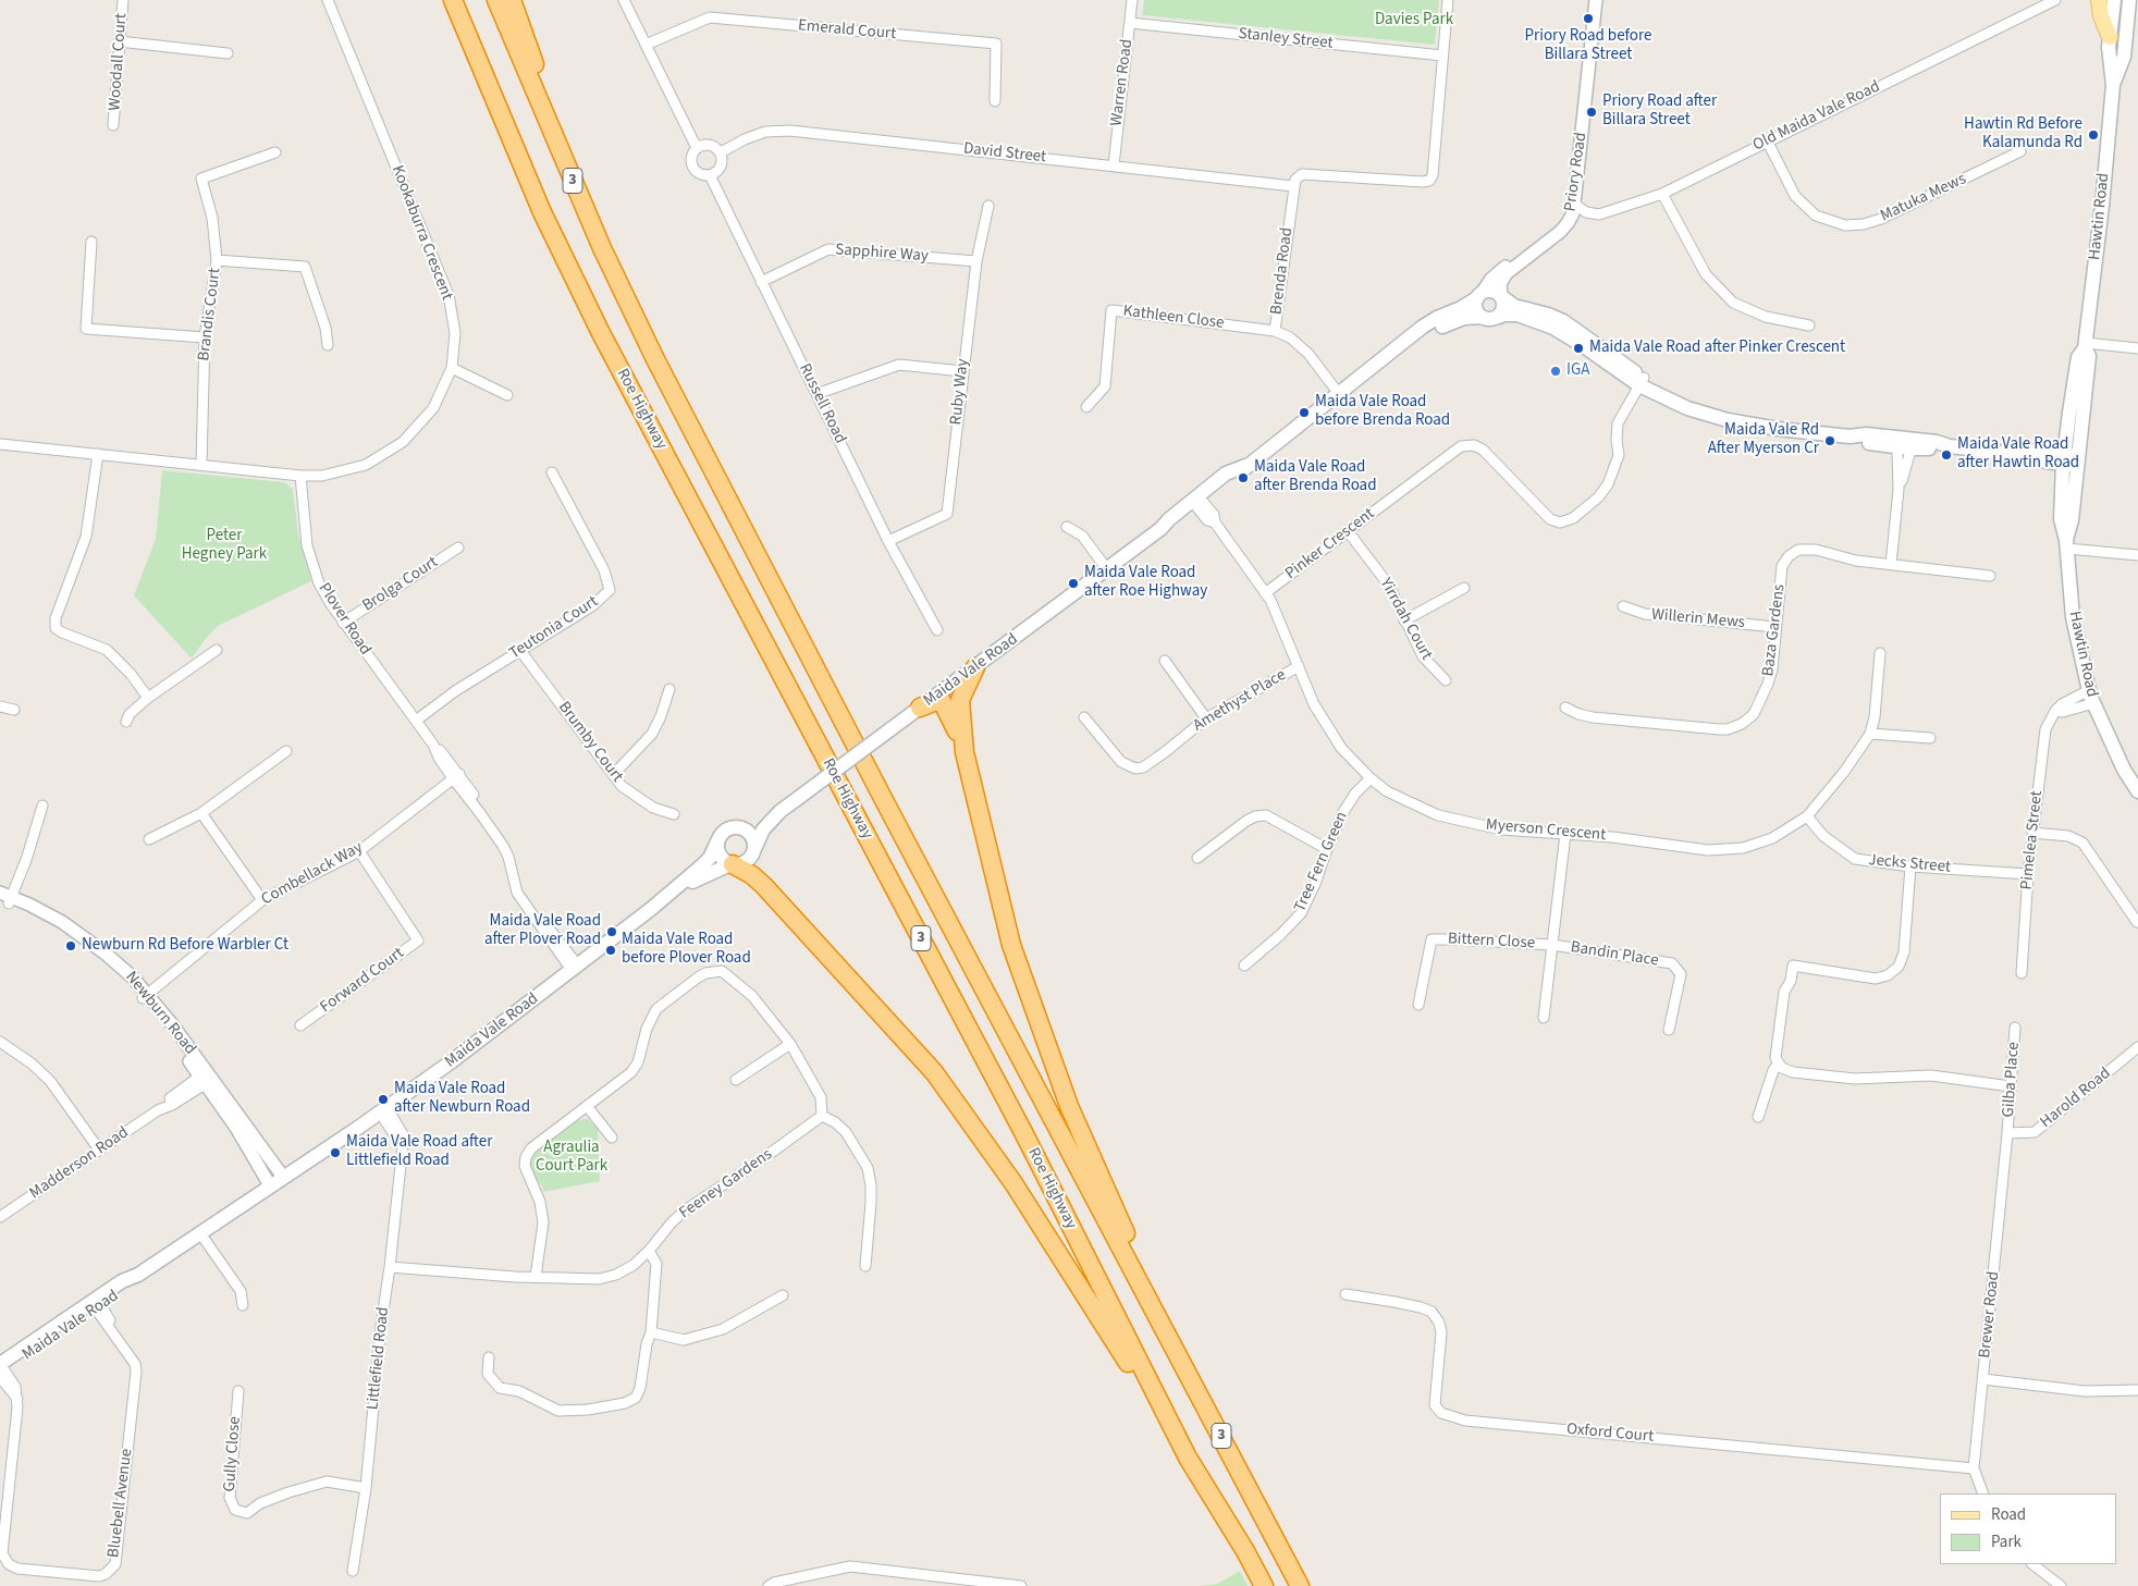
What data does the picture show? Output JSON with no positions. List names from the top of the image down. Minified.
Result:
{"streets":{"highway":["3","Roe Highway"],"main road":["Hawtin Road","Maida Vale Road"],"street":["Emerald Court","Stanley Street","Woodall Court","Warren Road","Old Maida Vale Road","David Street","Priory Road","Matuka Mews","Kookaburra Crescent","Sapphire Way","Brenda Road","Brandis Court","Kathleen Close","Ruby Way","Russell Road","Pinker Crescent","Brolga Court","Plover Road","Yirrdah Court","Willerin Mews","Teutonia Court","Baza Gardens","Amethyst Place","Brumby Court","Myerson Crescent","Pimelea Street","Tree Fern Green","Jecks Street","Combellack Way","Bittern Close","Bandin Place","Forward Court","Newburn Road","Gilba Place","Harold Road","Madderson Road","Feeney Gardens","Brewer Road","Littlefield Road","Oxford Court","Gully Close","Bluebell Avenue"]},"crossings":[["Stanley Street","Warren Road"],["Warren Road","David Street"],["Old Maida Vale Road","Priory Road"],["Old Maida Vale Road","Matuka Mews"],["David Street","Brenda Road"],["David Street","Russell Road"],["Priory Road","Maida Vale Road"],["Hawtin Road","Pimelea Street"],["Kookaburra Crescent","Brandis Court"],["Kookaburra Crescent","Plover Road"],["Sapphire Way","Ruby Way"],["Sapphire Way","Russell Road"],["Brenda Road","Kathleen Close"],["Brenda Road","Maida Vale Road"],["Ruby Way","Russell Road"],["Pinker Crescent","Yirrdah Court"],["Pinker Crescent","Myerson Crescent"],["Brolga Court","Plover Road"],["Plover Road","Teutonia Court"],["Plover Road","Maida Vale Road"],["Plover Road","Combellack Way"],["Willerin Mews","Baza Gardens"],["Teutonia Court","Brumby Court"],["Maida Vale Road","Myerson Crescent"],["Maida Vale Road","Newburn Road"],["Maida Vale Road","Littlefield Road"],["Maida Vale Road","Bluebell Avenue"],["Amethyst Place","Myerson Crescent"],["Myerson Crescent","Tree Fern Green"],["Myerson Crescent","Jecks Street"],["Pimelea Street","Jecks Street"],["Combellack Way","Forward Court"],["Combellack Way","Newburn Road"],["Bittern Close","Bandin Place"],["Newburn Road","Madderson Road"],["Gilba Place","Harold Road"],["Gilba Place","Brewer Road"],["Harold Road","Brewer Road"],["Feeney Gardens","Littlefield Road"],["Brewer Road","Oxford Court"],["Littlefield Road","Gully Close"]],"parks":["Davies Park","Peter Hegney Park","Agraulia Court Park"],"places":["Priory Road before Billara Street","Priory Road after Billara Street","Hawtin Rd Before Kalamunda Rd","Maida Vale Road after Pinker Crescent","IGA","Maida Vale Road before Brenda Road","Maida Vale Rd After Myerson Cr","Maida Vale Road after Hawtin Road","Maida Vale Road after Brenda Road","Maida Vale Road after Roe Highway","Maida Vale Road after Plover Road","Newburn Rd Before Warbler Ct","Maida Vale Road before Plover Road","Maida Vale Road after Newburn Road","Maida Vale Road after Littlefield Road"],"legend":["Road","Park"]}
